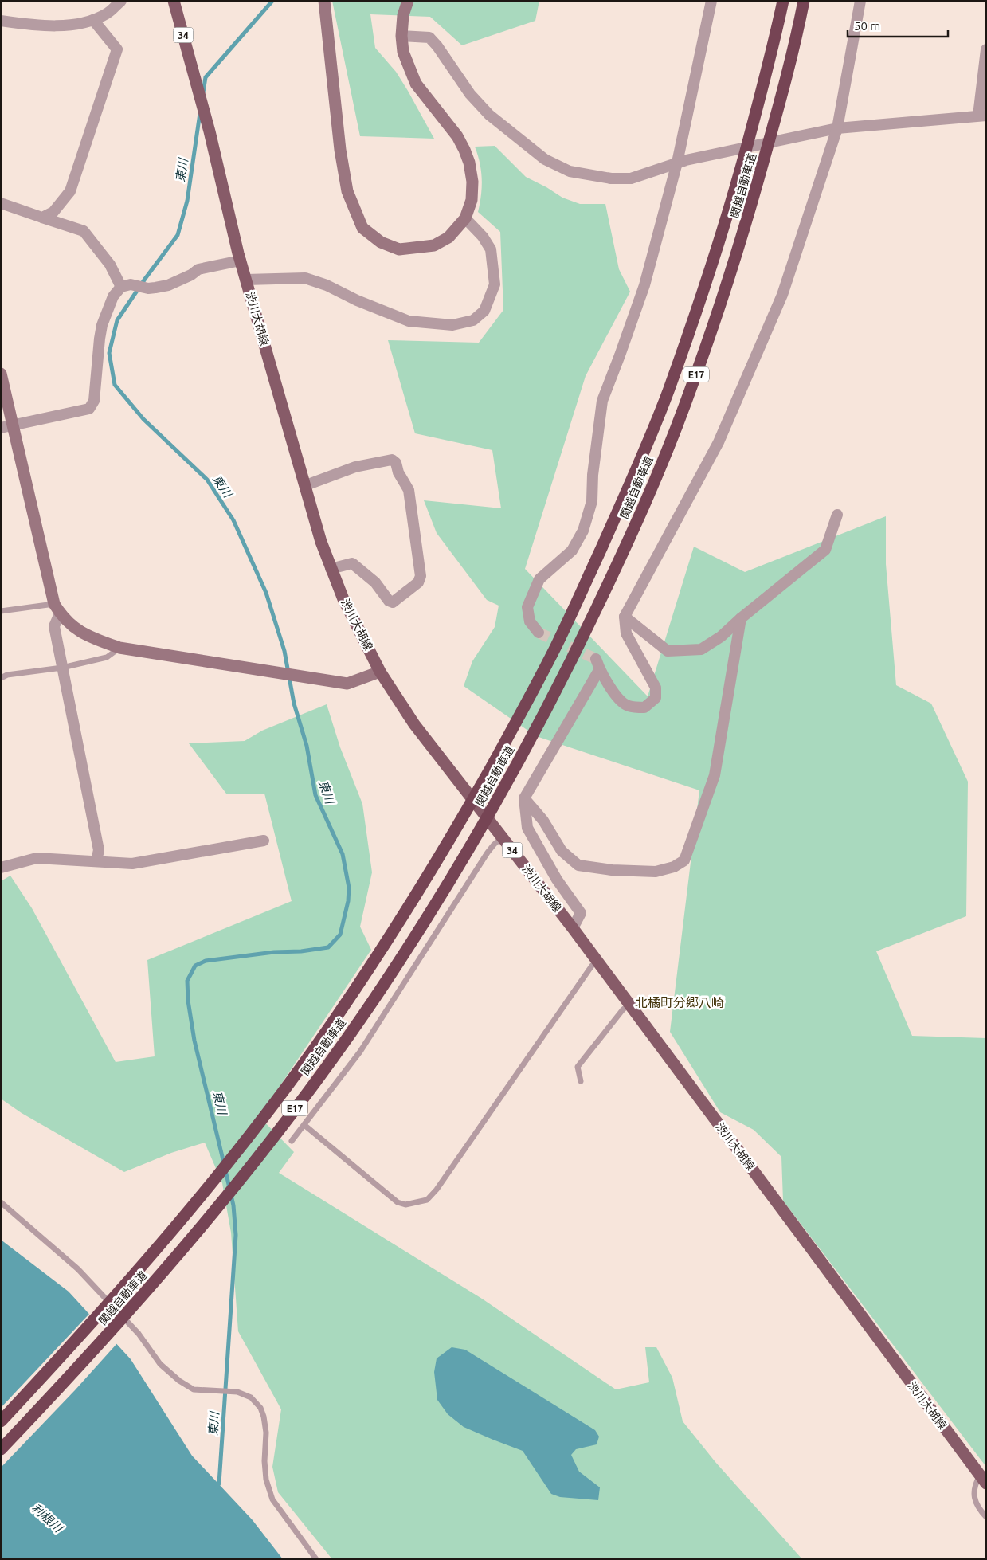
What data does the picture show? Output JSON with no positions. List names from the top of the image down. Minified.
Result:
{"streets":{"highway":["関越自動車道","E17"],"main road":["34","渋川大胡線"]},"districts":["北橘町分郷八崎"],"water":["東川","利根川"],"scale_bar":"50 m"}
